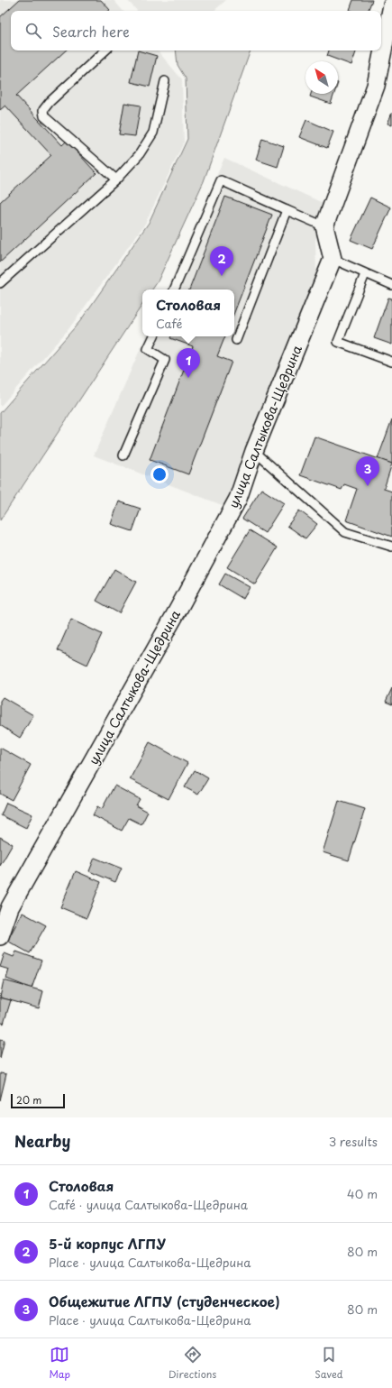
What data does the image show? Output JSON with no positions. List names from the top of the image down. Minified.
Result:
{"streets":{"street":["улица Салтыкова-Щедрина"]},"scale_bar":"20 m","north":"top left","page":{"search":"Search here","pins":["2","1","3"],"popup":["Столовая","Café"],"scale":"20 m","heading":["Nearby","3 results"],"list":[{"mark":"1","name":"Столовая","note":"Café · улица Салтыкова-Щедрина","value":"40 m"},{"mark":"2","name":"5-й корпус ЛГПУ","note":"Place · улица Салтыкова-Щедрина","value":"80 m"},{"mark":"3","name":"Общежитие ЛГПУ (студенческое)","note":"Place · улица Салтыкова-Щедрина","value":"80 m"}],"nav":["Map","Directions","Saved"]}}
